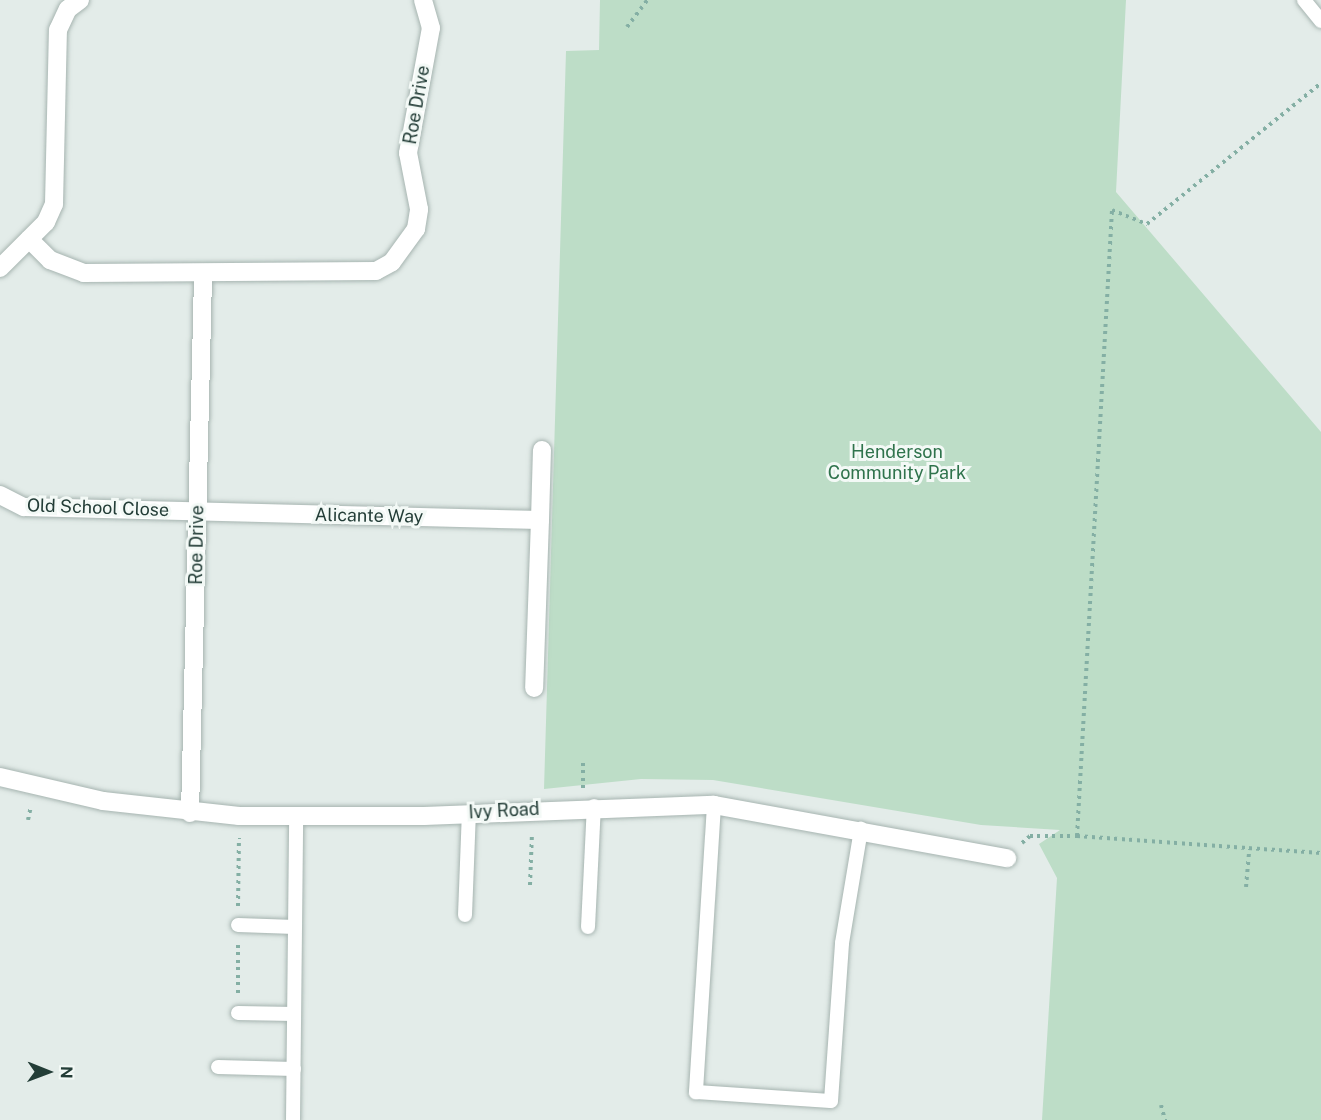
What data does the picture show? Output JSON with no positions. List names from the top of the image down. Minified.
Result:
{"streets":{"street":["Roe Drive","Old School Close","Alicante Way","Ivy Road"]},"crossings":[["Roe Drive","Old School Close"],["Roe Drive","Alicante Way"],["Roe Drive","Ivy Road"],["Old School Close","Alicante Way"]],"parks":["Henderson Community Park"],"north":"right"}
